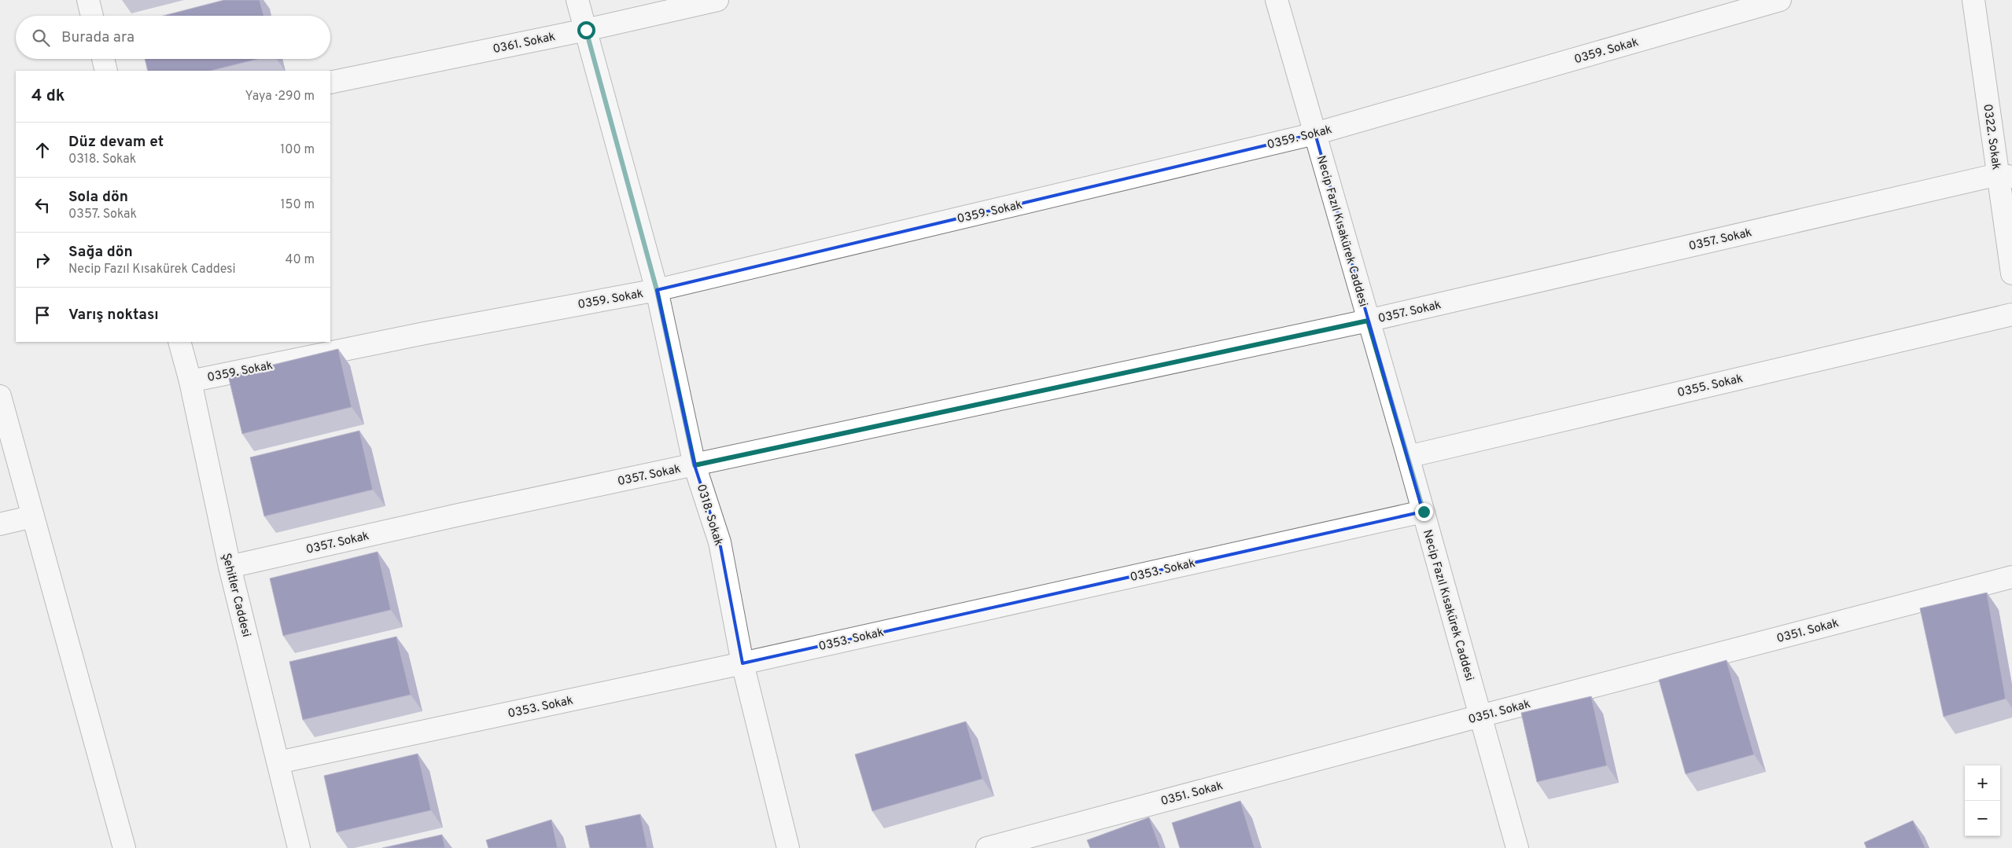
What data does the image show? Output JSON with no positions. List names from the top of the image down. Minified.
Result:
{"streets":{"street":["0361. Sokak","0359. Sokak","0322. Sokak","Necip Fazıl Kısakürek Caddesi","0357. Sokak","0355. Sokak","0318. Sokak","0353. Sokak","Şehitler Caddesi","0351. Sokak"]},"crossings":[["0361. Sokak","0318. Sokak"],["0359. Sokak","Necip Fazıl Kısakürek Caddesi"],["0359. Sokak","0318. Sokak"],["0359. Sokak","Şehitler Caddesi"],["0322. Sokak","0357. Sokak"],["Necip Fazıl Kısakürek Caddesi","0357. Sokak"],["Necip Fazıl Kısakürek Caddesi","0355. Sokak"],["Necip Fazıl Kısakürek Caddesi","0353. Sokak"],["Necip Fazıl Kısakürek Caddesi","0351. Sokak"],["0357. Sokak","0318. Sokak"],["0357. Sokak","Şehitler Caddesi"],["0318. Sokak","0353. Sokak"],["0353. Sokak","Şehitler Caddesi"]],"page":{"search":"Burada ara","heading":["4 dk","Yaya · 290 m"],"list":[["Düz devam et","0318. Sokak","100 m"],["Sola dön","0357. Sokak","150 m"],["Sağa dön","Necip Fazıl Kısakürek Caddesi","40 m"],"Varış noktası"],"map_buttons":["+","−"]}}
